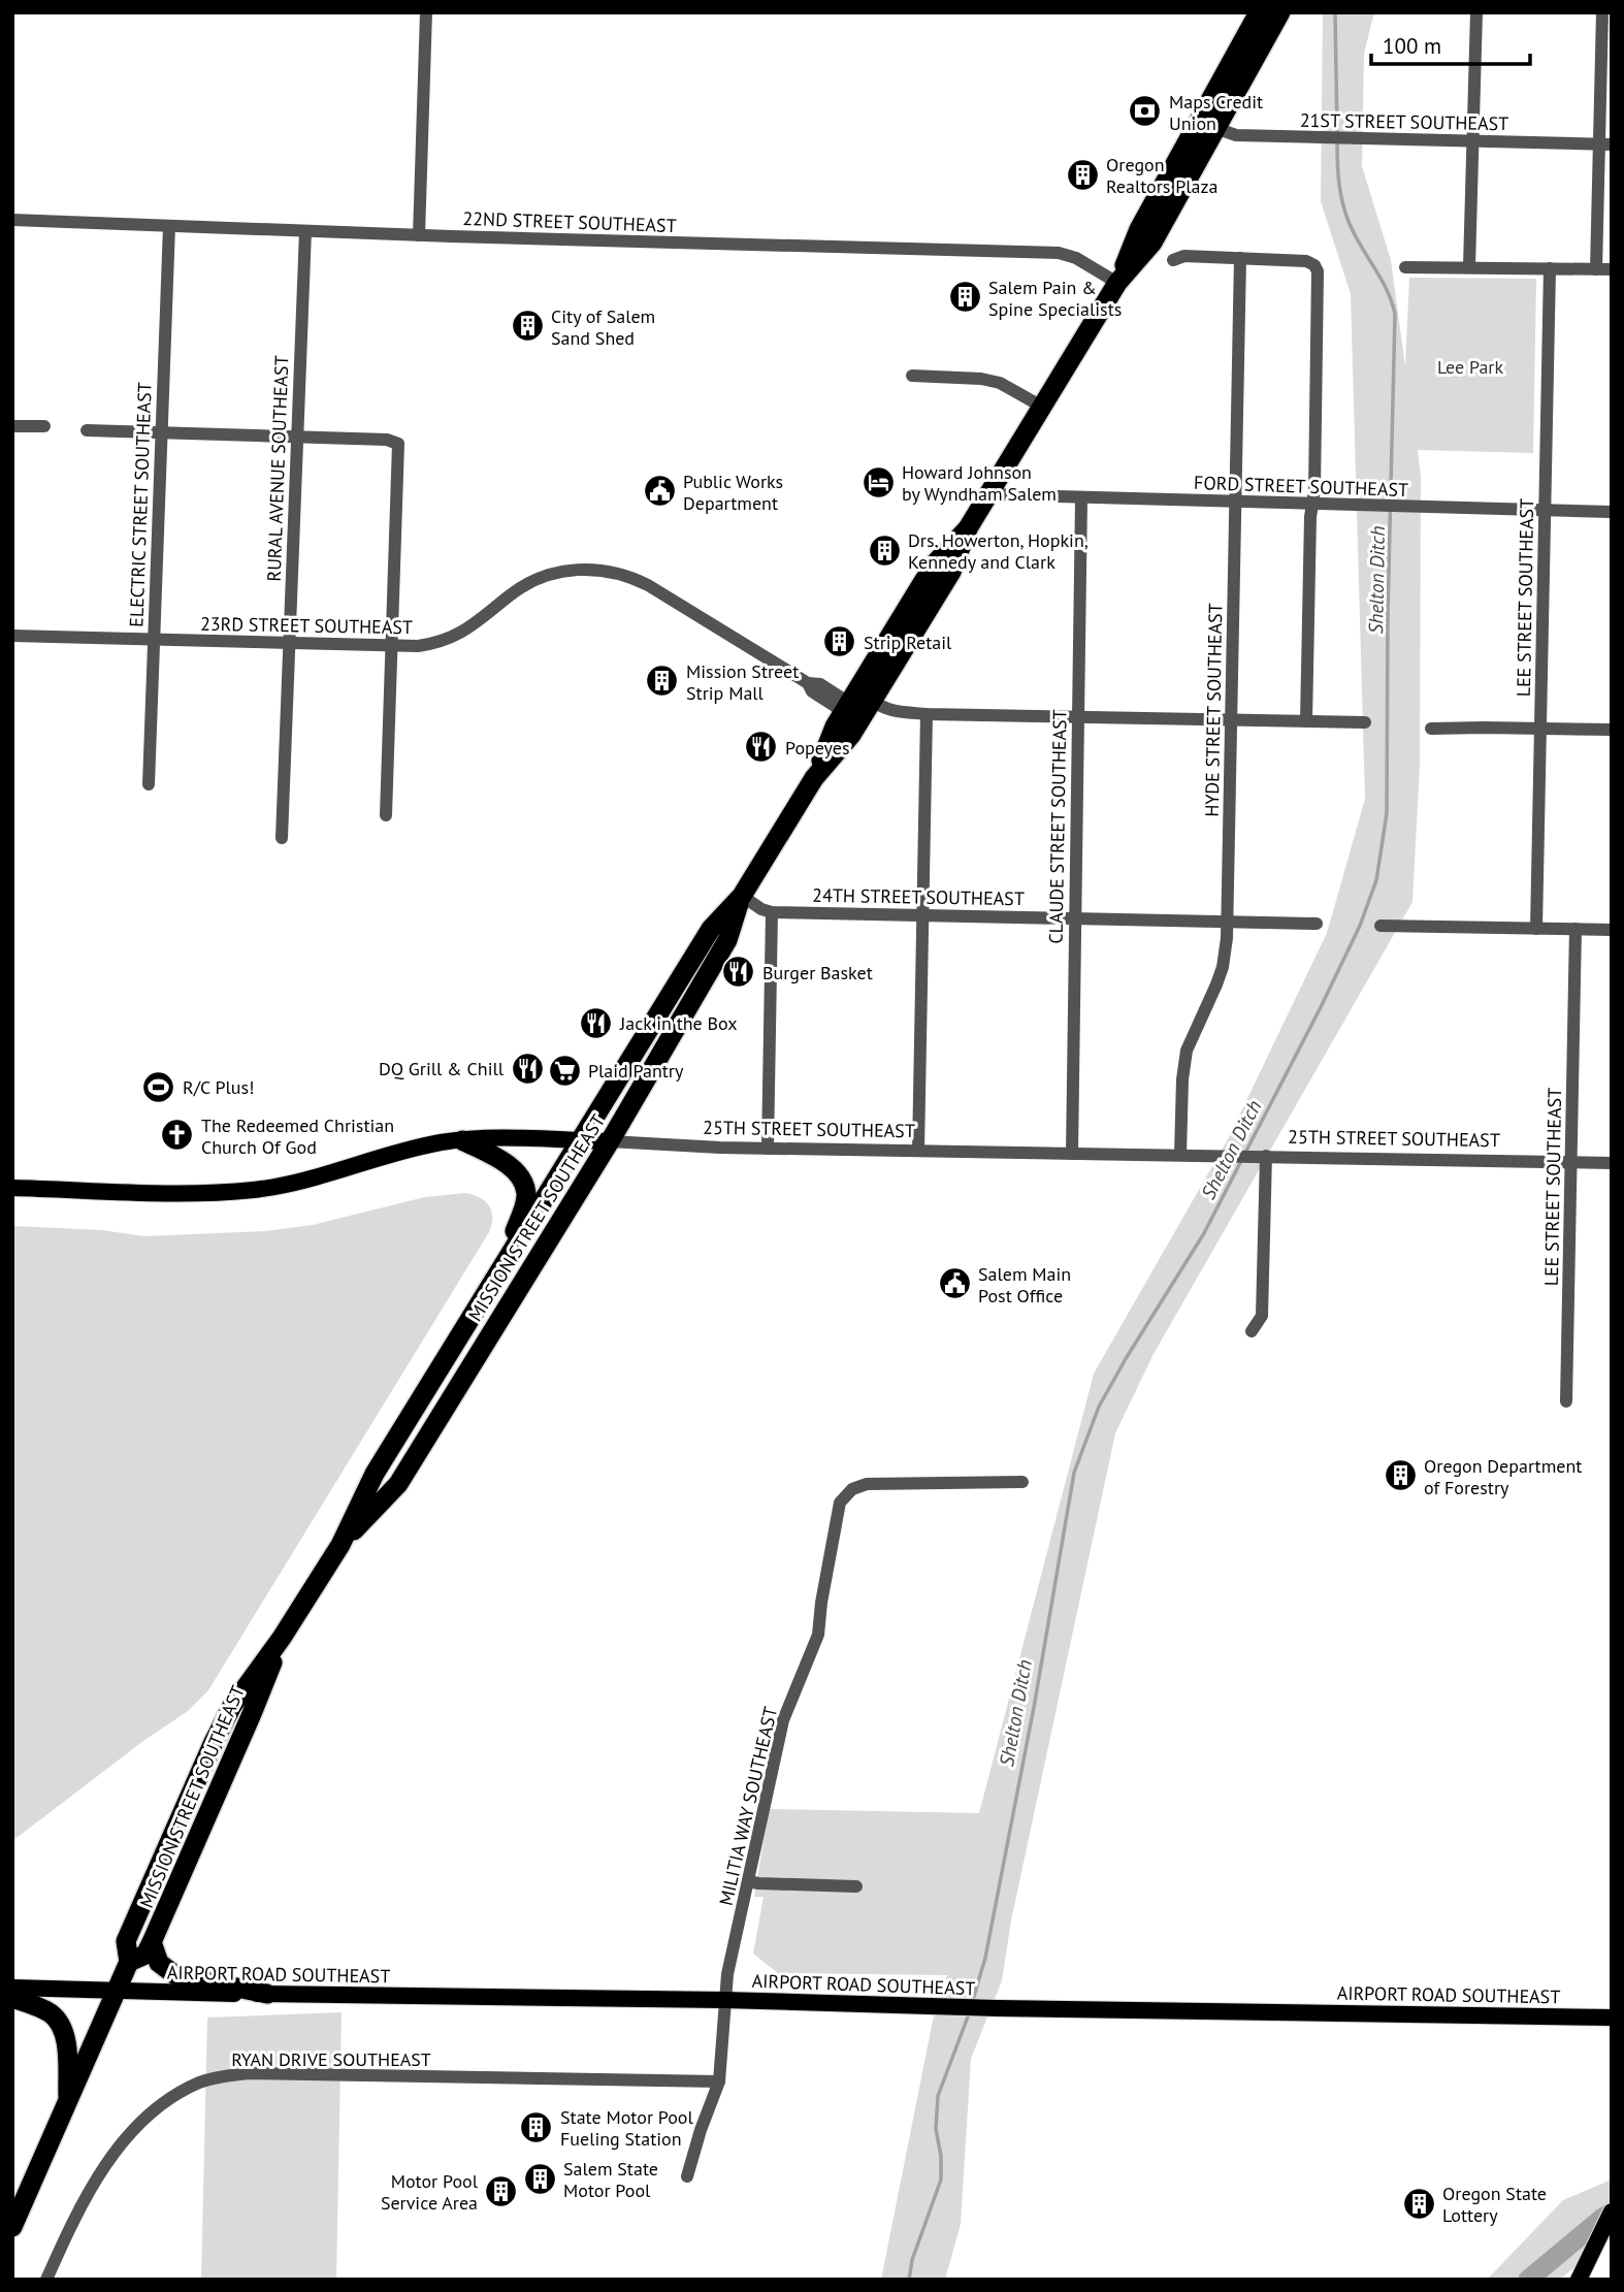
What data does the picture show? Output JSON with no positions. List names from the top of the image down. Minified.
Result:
{"streets":{"highway":["MISSION STREET SOUTHEAST"],"main road":["25TH STREET SOUTHEAST","AIRPORT ROAD SOUTHEAST"],"street":["21ST STREET SOUTHEAST","22ND STREET SOUTHEAST","RURAL AVENUE SOUTHEAST","FORD STREET SOUTHEAST","ELECTRIC STREET SOUTHEAST","LEE STREET SOUTHEAST","23RD STREET SOUTHEAST","HYDE STREET SOUTHEAST","CLAUDE STREET SOUTHEAST","24TH STREET SOUTHEAST","MILITIA WAY SOUTHEAST","RYAN DRIVE SOUTHEAST"]},"crossings":[["21ST STREET SOUTHEAST","MISSION STREET SOUTHEAST"],["22ND STREET SOUTHEAST","RURAL AVENUE SOUTHEAST"],["22ND STREET SOUTHEAST","ELECTRIC STREET SOUTHEAST"],["22ND STREET SOUTHEAST","MISSION STREET SOUTHEAST"],["RURAL AVENUE SOUTHEAST","23RD STREET SOUTHEAST"],["FORD STREET SOUTHEAST","LEE STREET SOUTHEAST"],["FORD STREET SOUTHEAST","HYDE STREET SOUTHEAST"],["FORD STREET SOUTHEAST","CLAUDE STREET SOUTHEAST"],["FORD STREET SOUTHEAST","MISSION STREET SOUTHEAST"],["ELECTRIC STREET SOUTHEAST","23RD STREET SOUTHEAST"],["LEE STREET SOUTHEAST","25TH STREET SOUTHEAST"],["23RD STREET SOUTHEAST","MISSION STREET SOUTHEAST"],["HYDE STREET SOUTHEAST","24TH STREET SOUTHEAST"],["HYDE STREET SOUTHEAST","25TH STREET SOUTHEAST"],["CLAUDE STREET SOUTHEAST","24TH STREET SOUTHEAST"],["CLAUDE STREET SOUTHEAST","25TH STREET SOUTHEAST"],["24TH STREET SOUTHEAST","MISSION STREET SOUTHEAST"],["25TH STREET SOUTHEAST","MISSION STREET SOUTHEAST"],["MISSION STREET SOUTHEAST","AIRPORT ROAD SOUTHEAST"],["MILITIA WAY SOUTHEAST","AIRPORT ROAD SOUTHEAST"],["MILITIA WAY SOUTHEAST","RYAN DRIVE SOUTHEAST"]],"water":["Shelton Ditch"],"parks":["Lee Park"],"places":{"bank":["Maps Credit Union"],"building":["Oregon Realtors Plaza","Salem Pain & Spine Specialists","City of Salem Sand Shed","Drs. Howerton, Hopkin, Kennedy and Clark","Strip Retail","Mission Street Strip Mall","Oregon Department of Forestry","State Motor Pool Fueling Station","Salem State Motor Pool","Motor Pool Service Area","Oregon State Lottery"],"hotel":["Howard Johnson by Wyndham Salem"],"public building":["Public Works Department","Salem Main Post Office"],"restaurant":["Popeyes","Burger Basket","Jack in the Box","DQ Grill & Chill"],"supermarket":["Plaid Pantry"],"sports":["R/C Plus!"],"church":["The Redeemed Christian Church Of God"]},"scale_bar":"100 m"}
